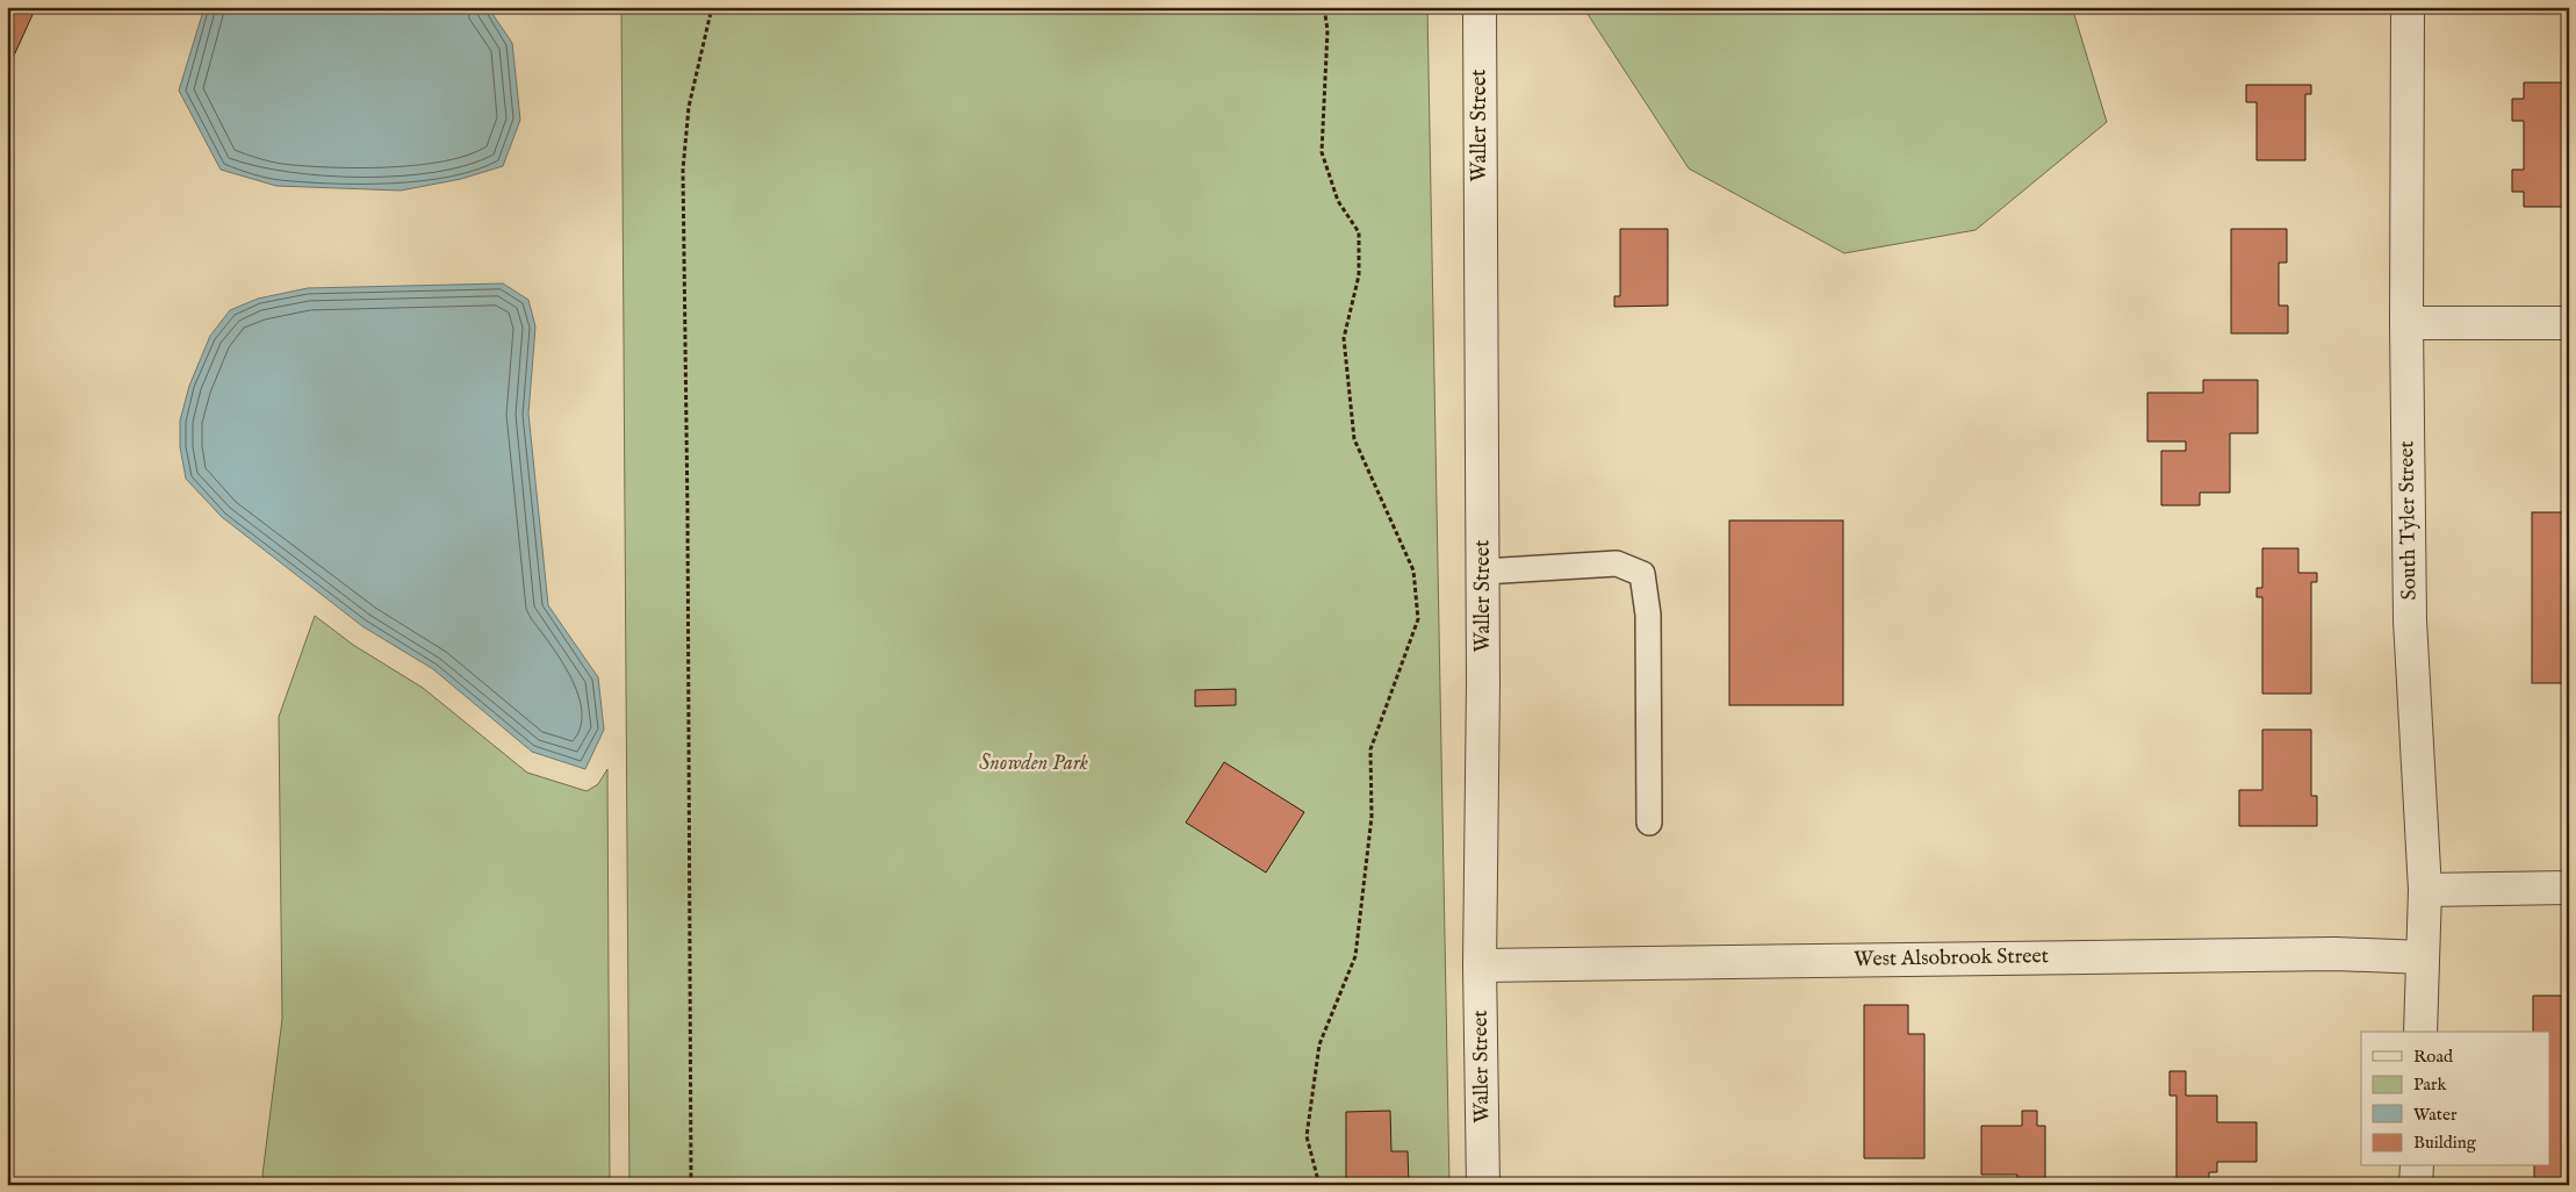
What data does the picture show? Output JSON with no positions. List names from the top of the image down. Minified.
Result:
{"streets":{"street":["Waller Street","South Tyler Street","West Alsobrook Street"]},"crossings":[["Waller Street","West Alsobrook Street"],["South Tyler Street","West Alsobrook Street"]],"parks":["Snowden Park"],"legend":["Road","Park","Water","Building"]}
